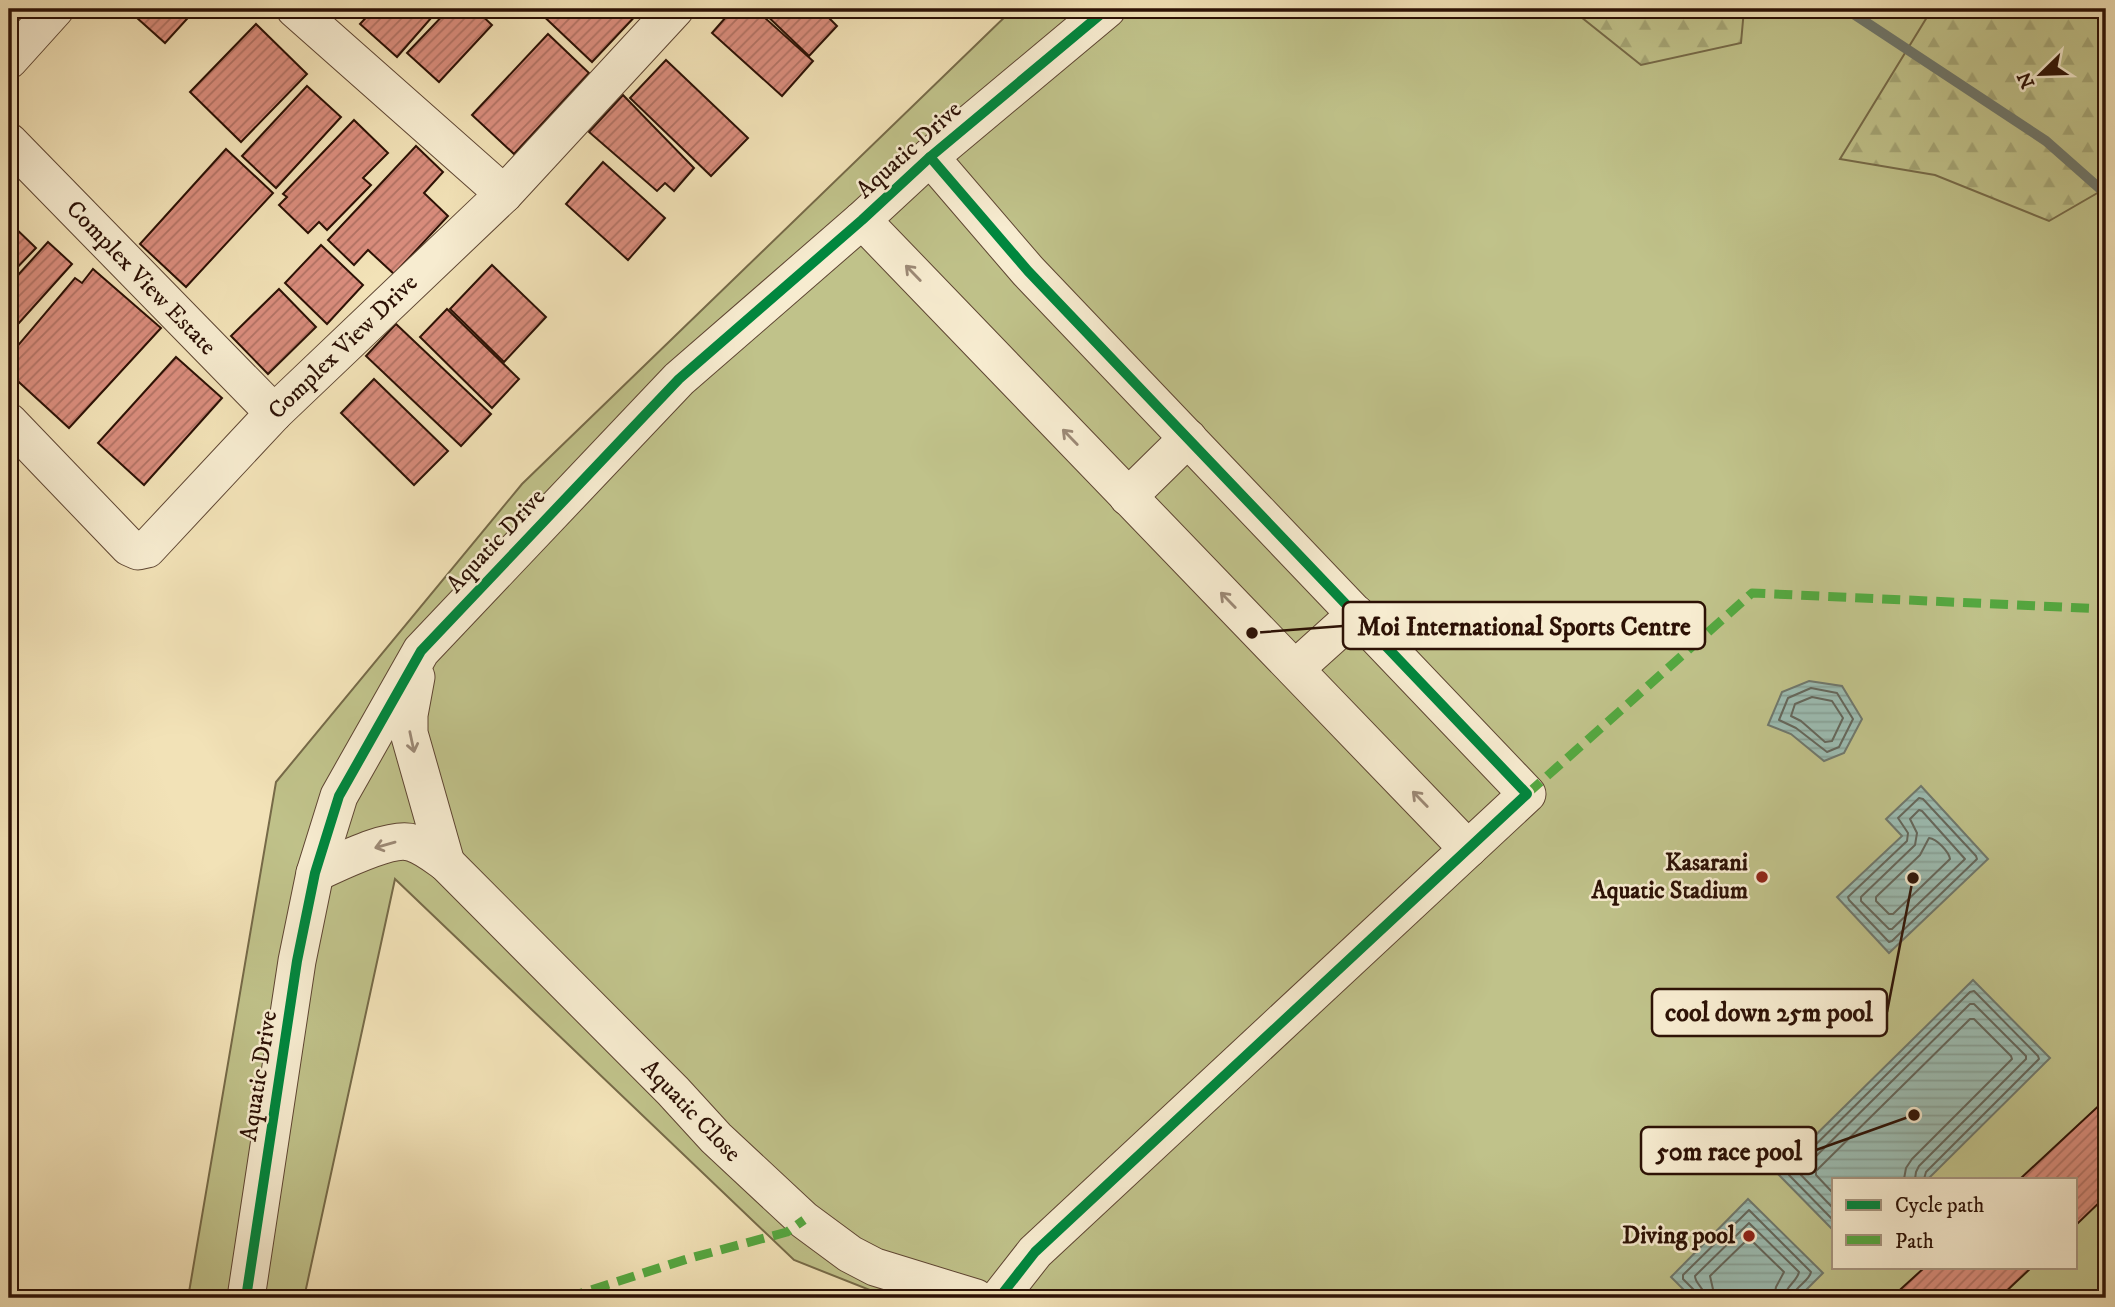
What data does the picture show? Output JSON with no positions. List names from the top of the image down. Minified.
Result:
{"streets":{"street":["Aquatic Drive","Complex View Estate","Complex View Drive","Aquatic Close"]},"crossings":[["Aquatic Drive","Aquatic Close"],["Complex View Estate","Complex View Drive"]],"places":["Moi International Sports Centre","Kasarani Aquatic Stadium","cool down 25m pool","50m race pool","Diving pool"],"legend":["Cycle path","Path"],"north":"bottom left"}
